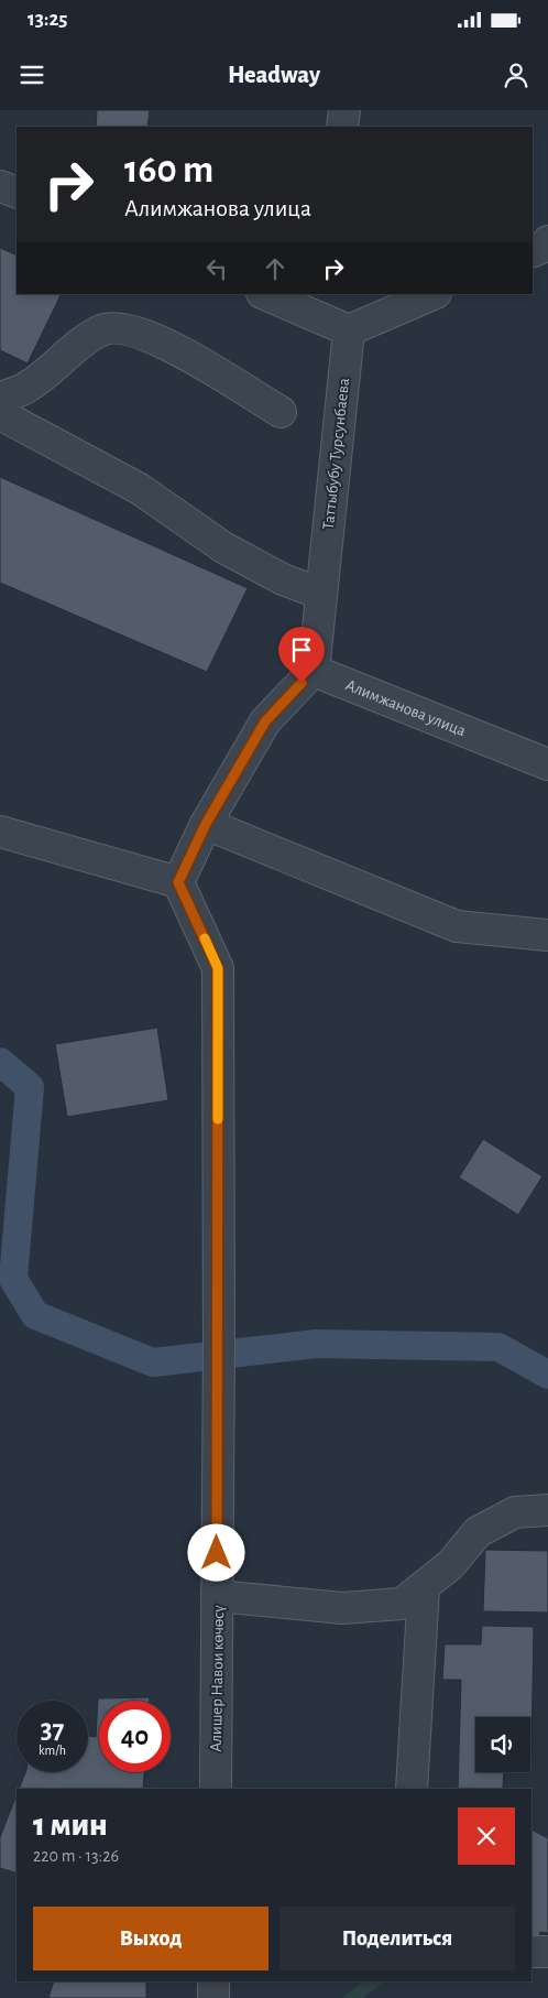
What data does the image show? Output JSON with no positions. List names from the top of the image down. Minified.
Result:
{"streets":{"street":["Таттыбубу Турсунбаева","Алимжанова улица","Алишер Навои көчөсү"]},"crossings":[["Таттыбубу Турсунбаева","Алимжанова улица"]],"page":{"status":"13:25","header":"Headway","turn":["160 m","Алимжанова улица"],"speed":"37 km/h","limit":"40","heading":["1 мин","220 m · 13:26"],"buttons":["Выход","Поделиться"]}}
